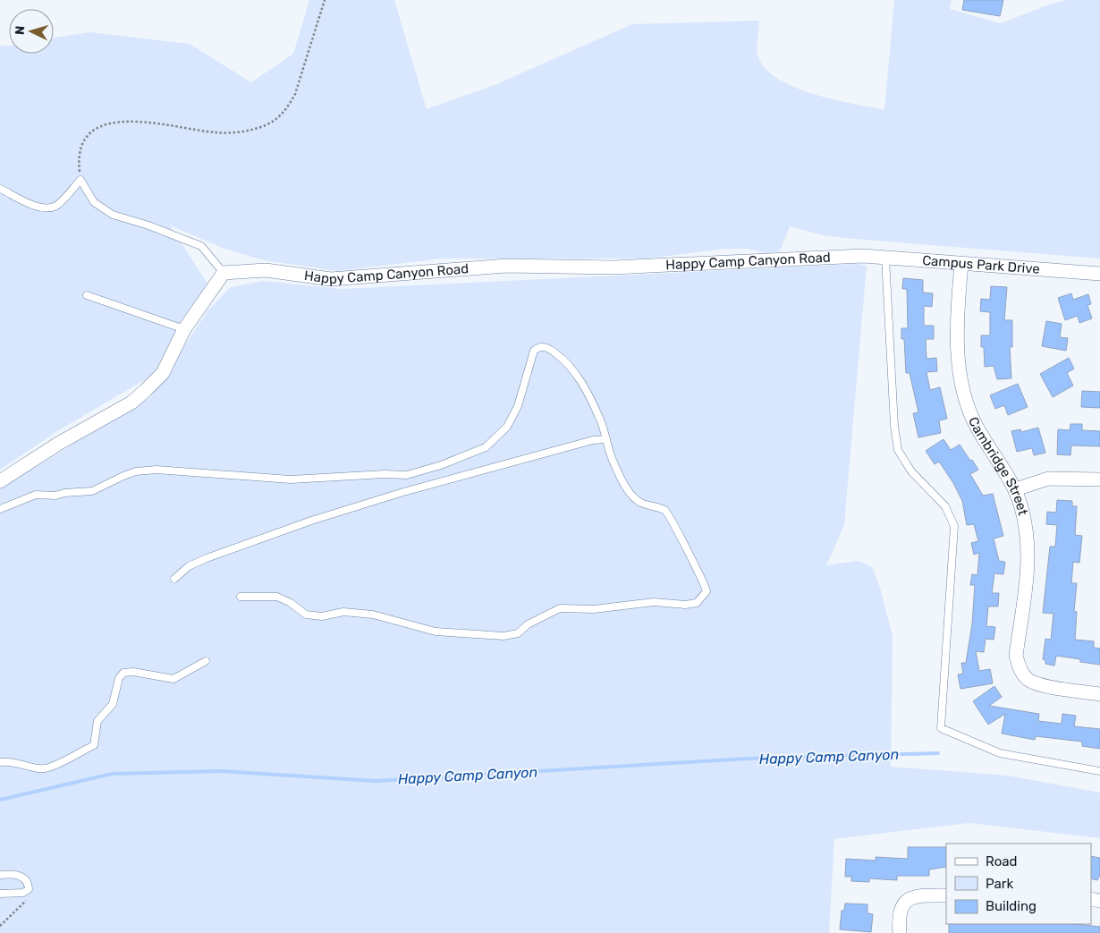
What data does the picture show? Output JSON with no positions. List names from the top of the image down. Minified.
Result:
{"streets":{"street":["Happy Camp Canyon Road","Campus Park Drive","Cambridge Street"]},"crossings":[["Happy Camp Canyon Road","Campus Park Drive"],["Campus Park Drive","Cambridge Street"]],"water":["Happy Camp Canyon"],"legend":["Road","Park","Building"],"north":"left"}
